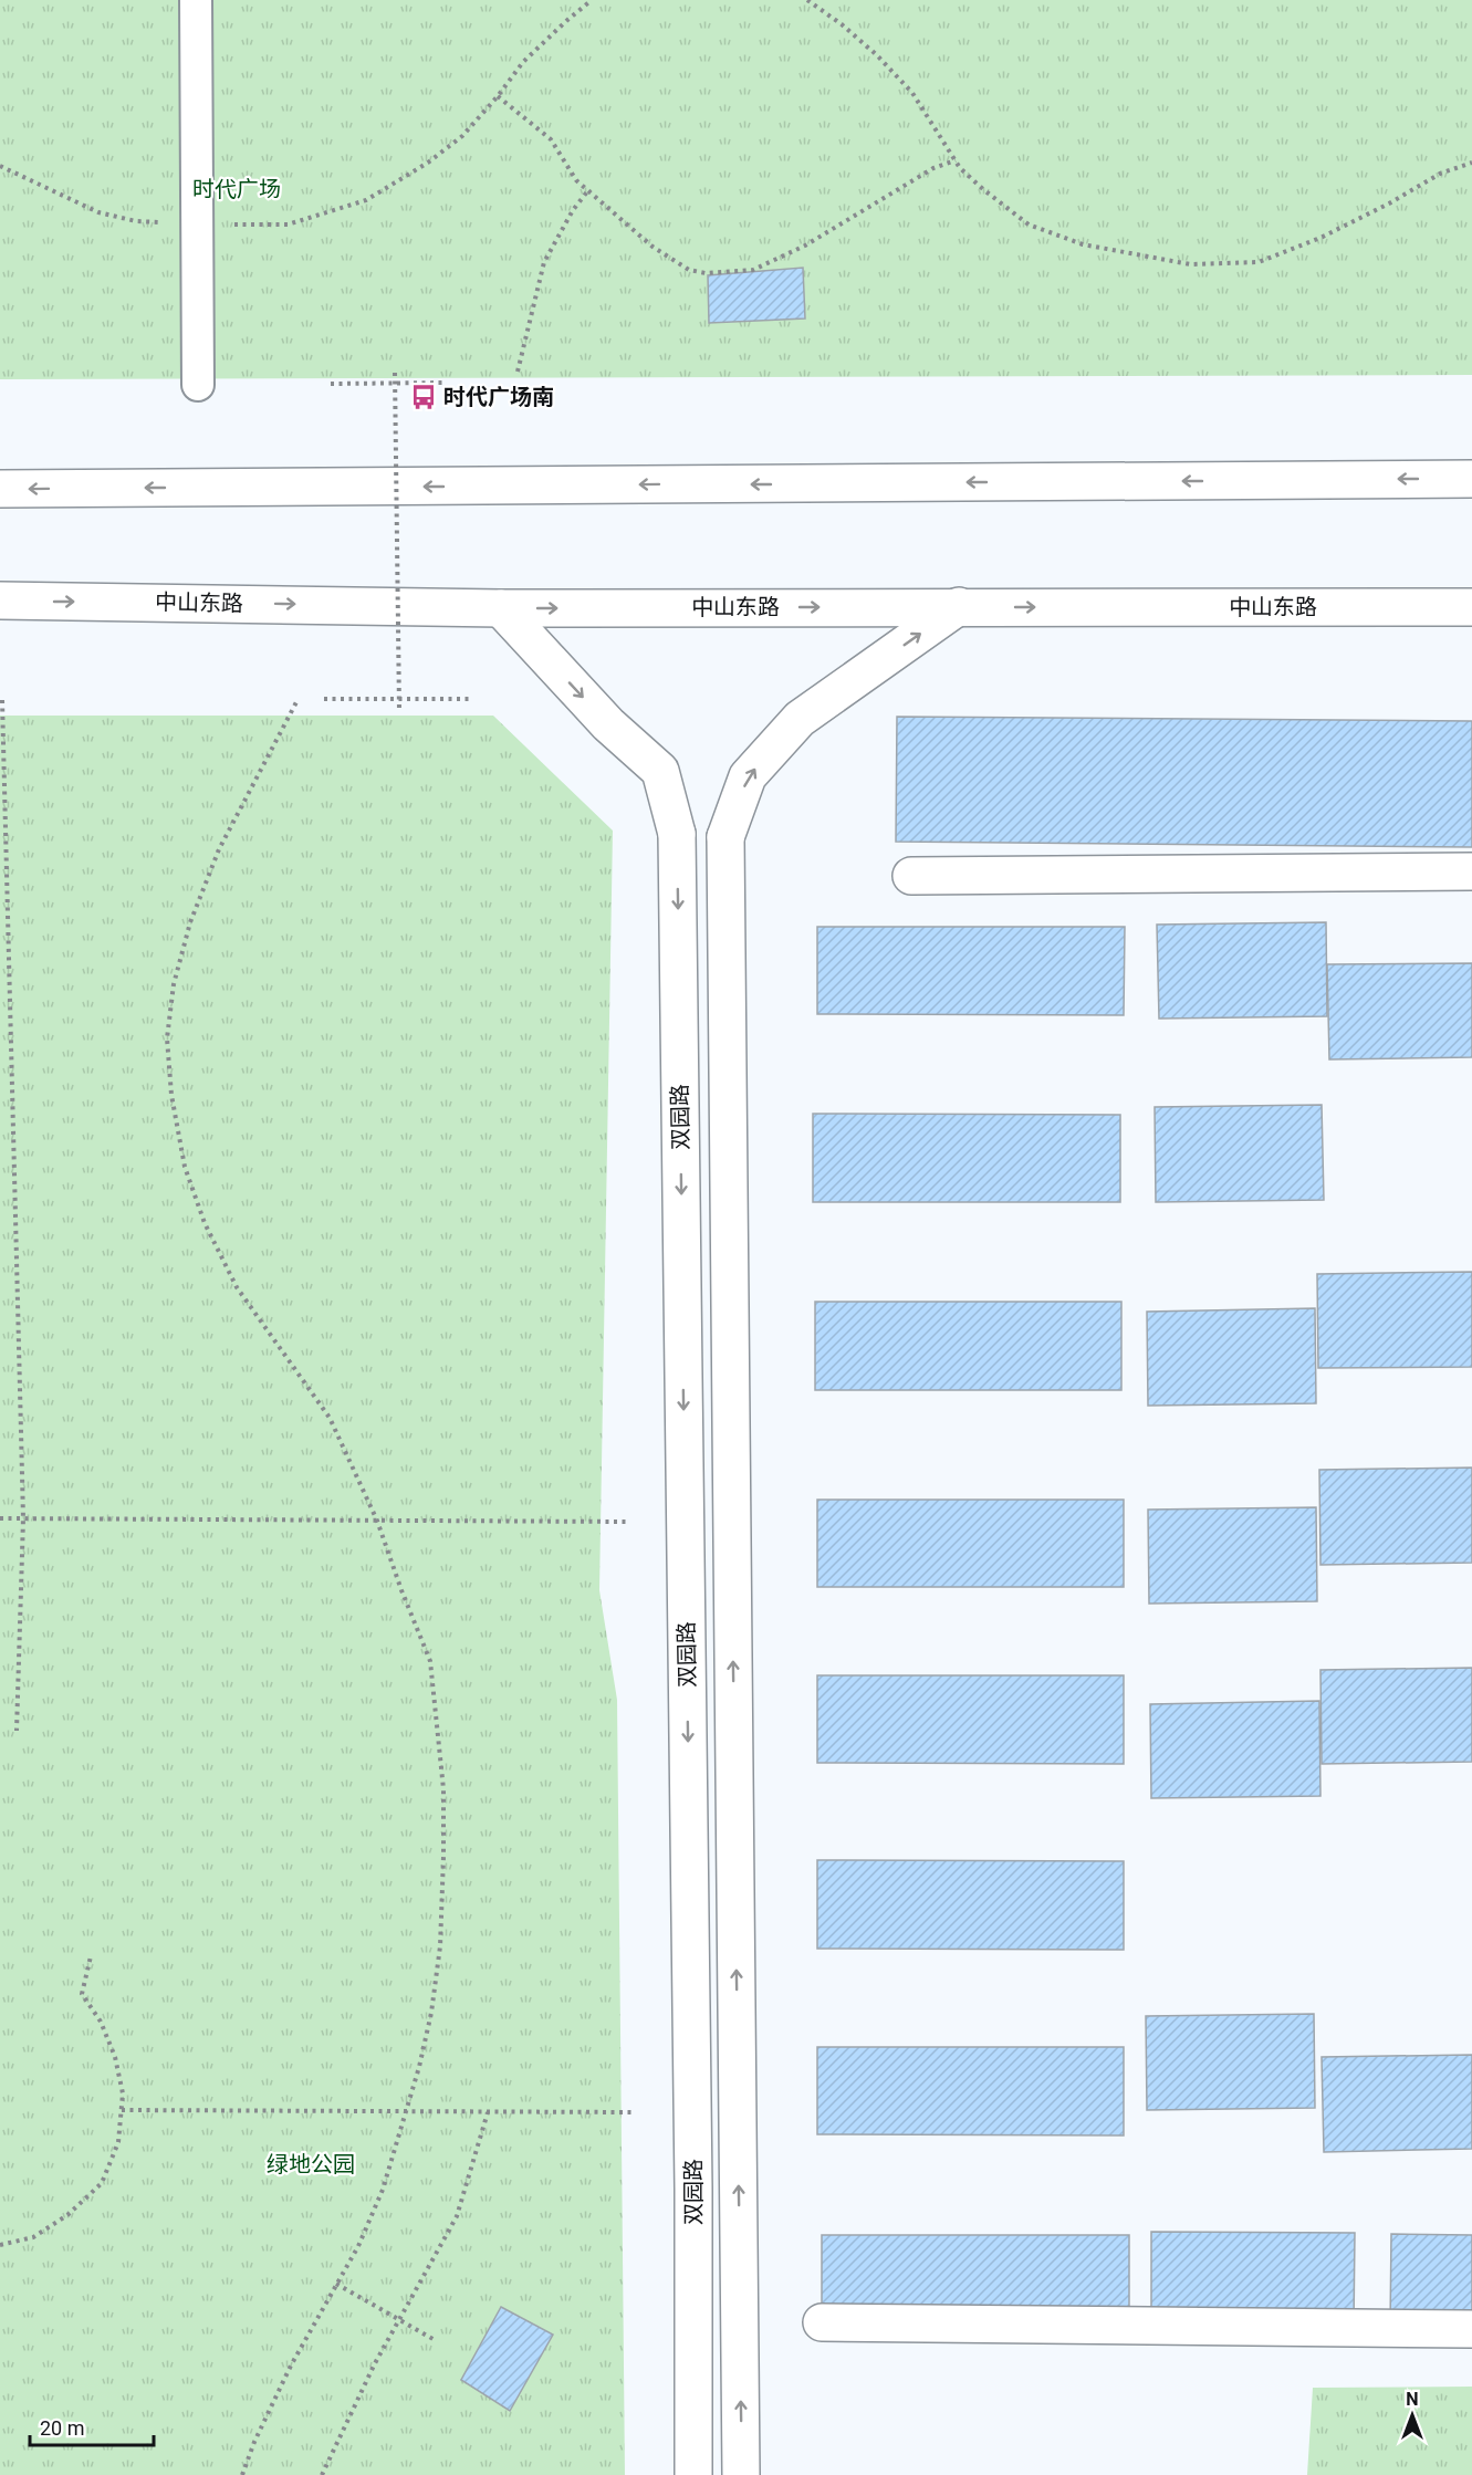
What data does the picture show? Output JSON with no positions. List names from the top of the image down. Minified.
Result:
{"streets":{"main road":["中山东路","双园路"]},"crossings":[["中山东路","双园路"]],"parks":["时代广场","绿地公园"],"places":{"bus stop":["时代广场南"]},"scale_bar":"20 m","north":"top"}
